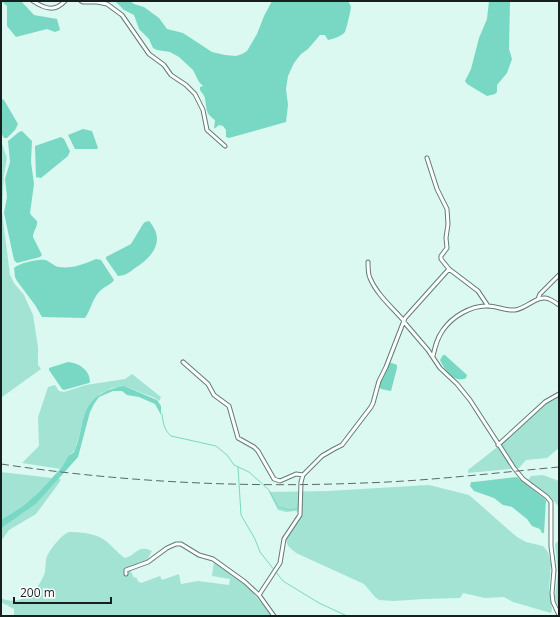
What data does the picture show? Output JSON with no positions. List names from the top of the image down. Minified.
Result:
{"scale_bar":"200 m"}
